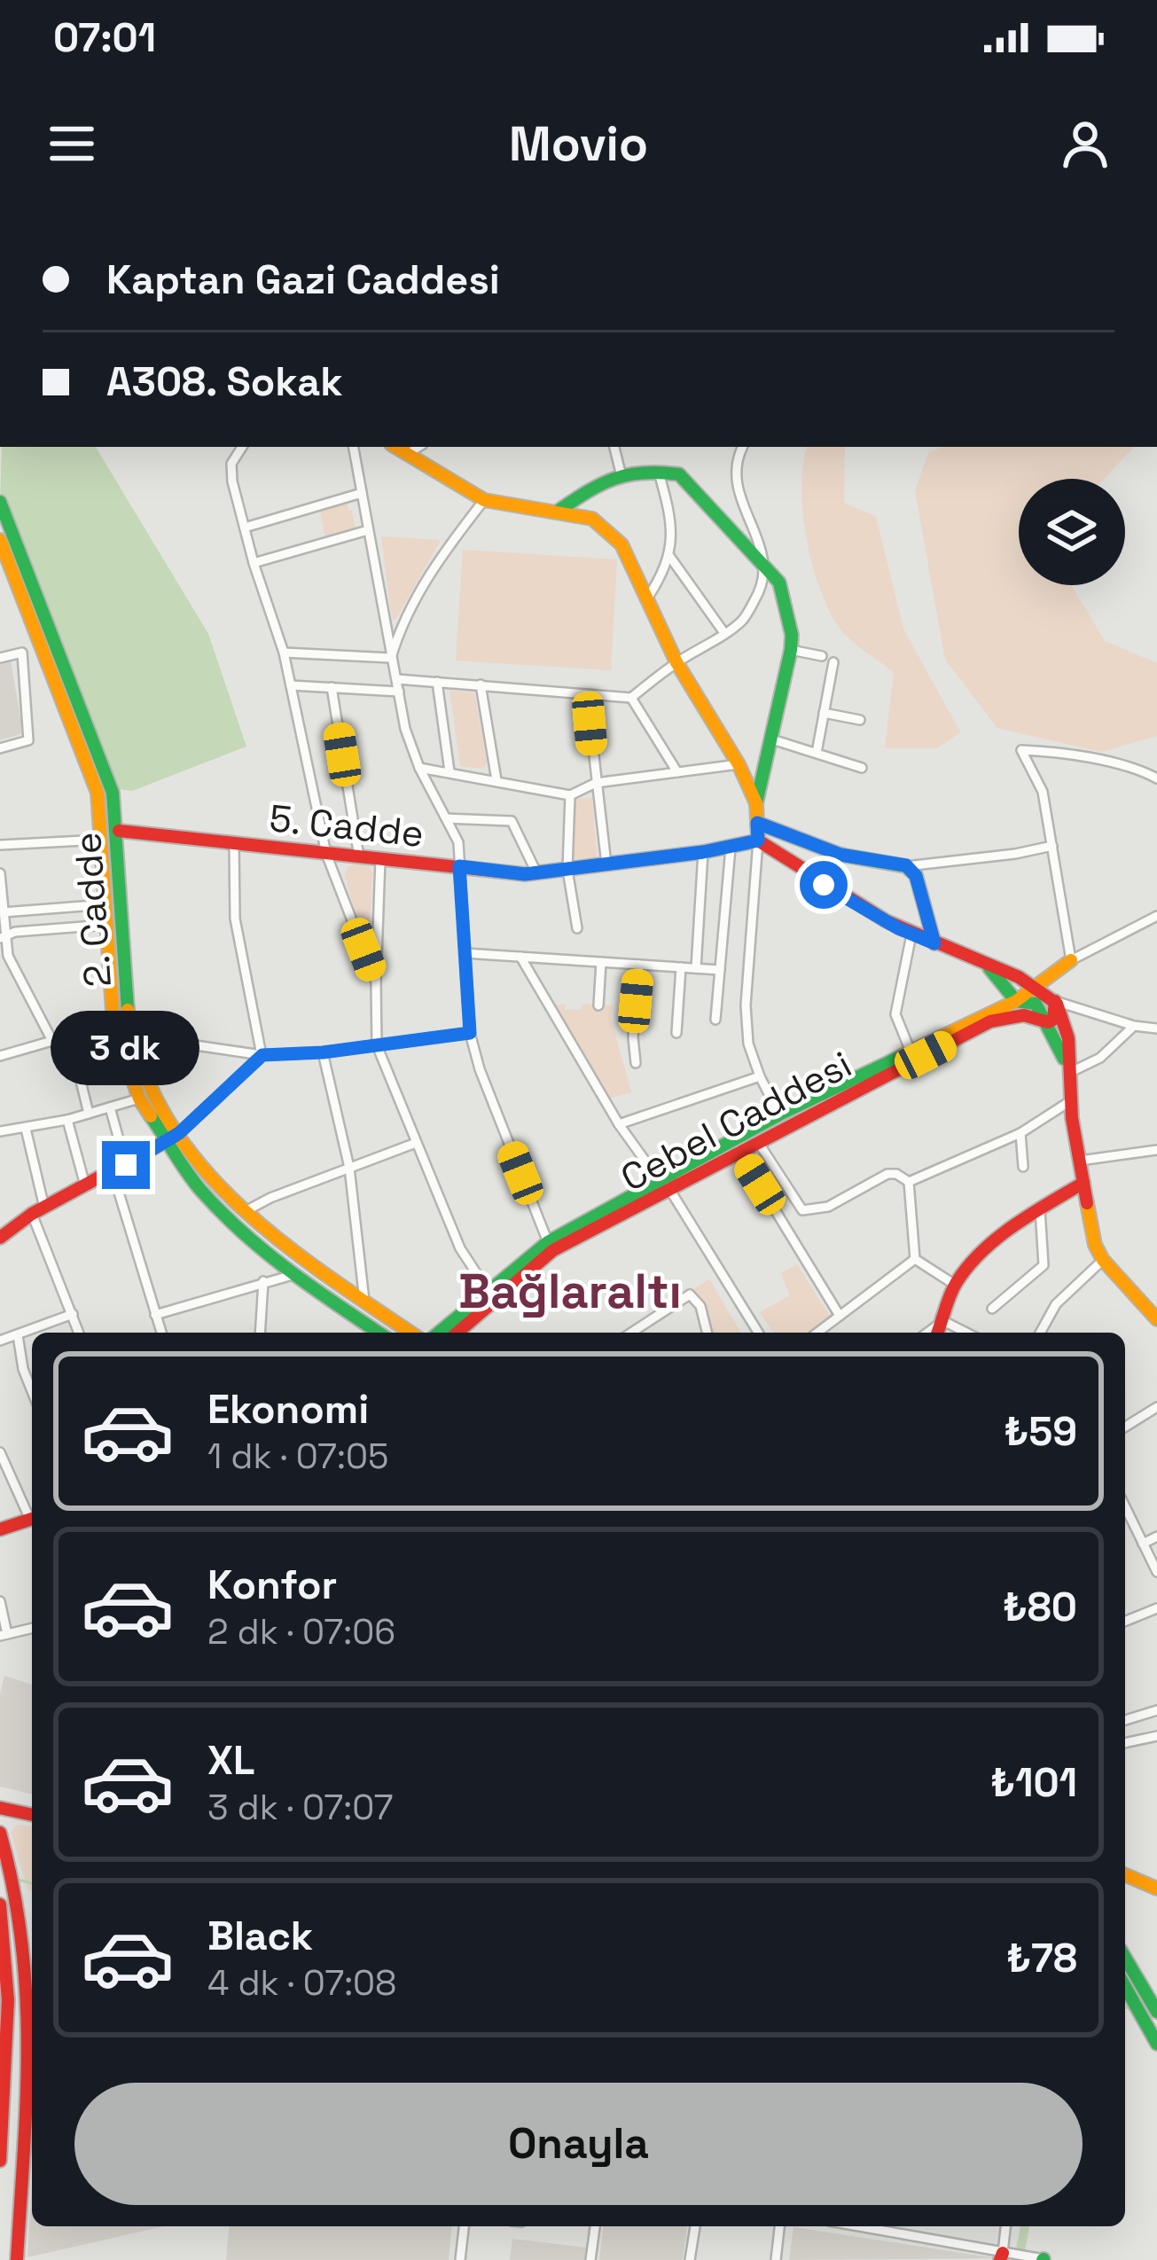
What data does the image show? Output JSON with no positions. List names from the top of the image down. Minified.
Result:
{"streets":{"main road":["5. Cadde","2. Cadde","Cebel Caddesi"]},"crossings":[["5. Cadde","2. Cadde"]],"districts":["Bağlaraltı"],"page":{"status":"07:01","header":"Movio","banner":["Kaptan Gazi Caddesi","A308. Sokak"],"bubble":"3 dk","list":[{"name":"Ekonomi","note":"1 dk · 07:05","value":"₺59"},{"name":"Konfor","note":"2 dk · 07:06","value":"₺80"},{"name":"XL","note":"3 dk · 07:07","value":"₺101"},{"name":"Black","note":"4 dk · 07:08","value":"₺78"}],"buttons":"Onayla"}}
